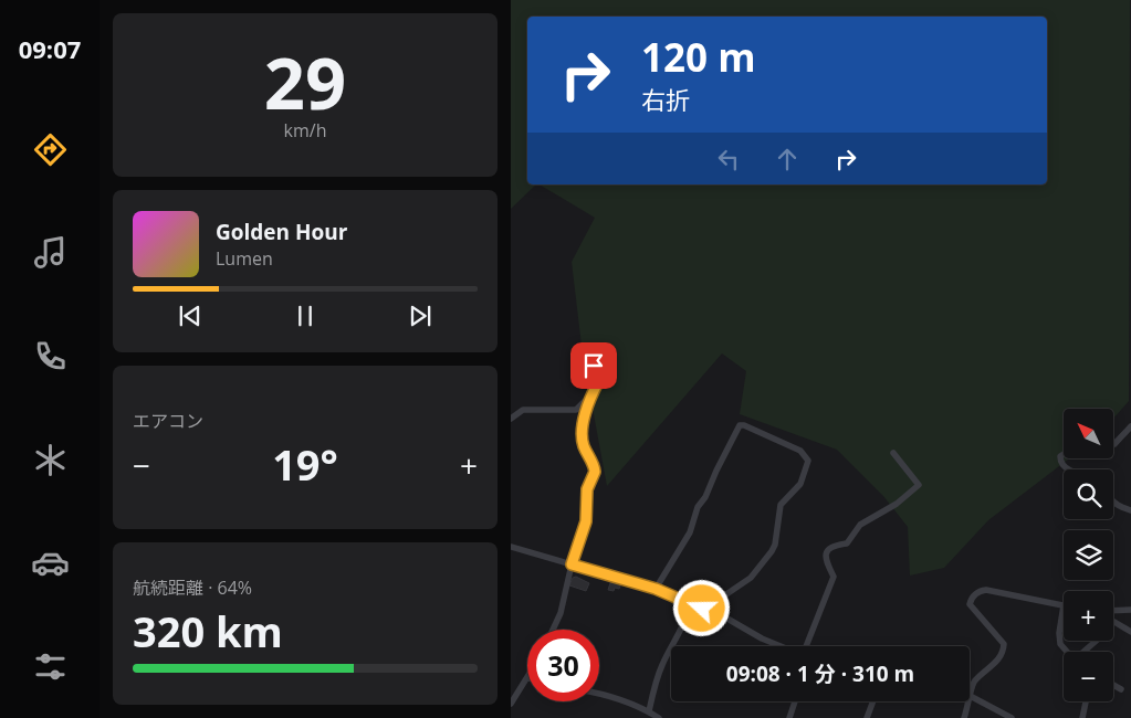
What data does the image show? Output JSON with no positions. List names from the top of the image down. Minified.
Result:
{"north":"top left","page":{"tabs":"09:07","tile":[["29","km/h"],"エアコン",["航続距離 · 64%","320 km"]],"turn":["120 m","右折"],"song":["Golden Hour","Lumen"],"map_buttons":["+","−"],"heat":["−","19°","+"],"limit":"30","trip":"09:08 · 1 分 · 310 m"}}
